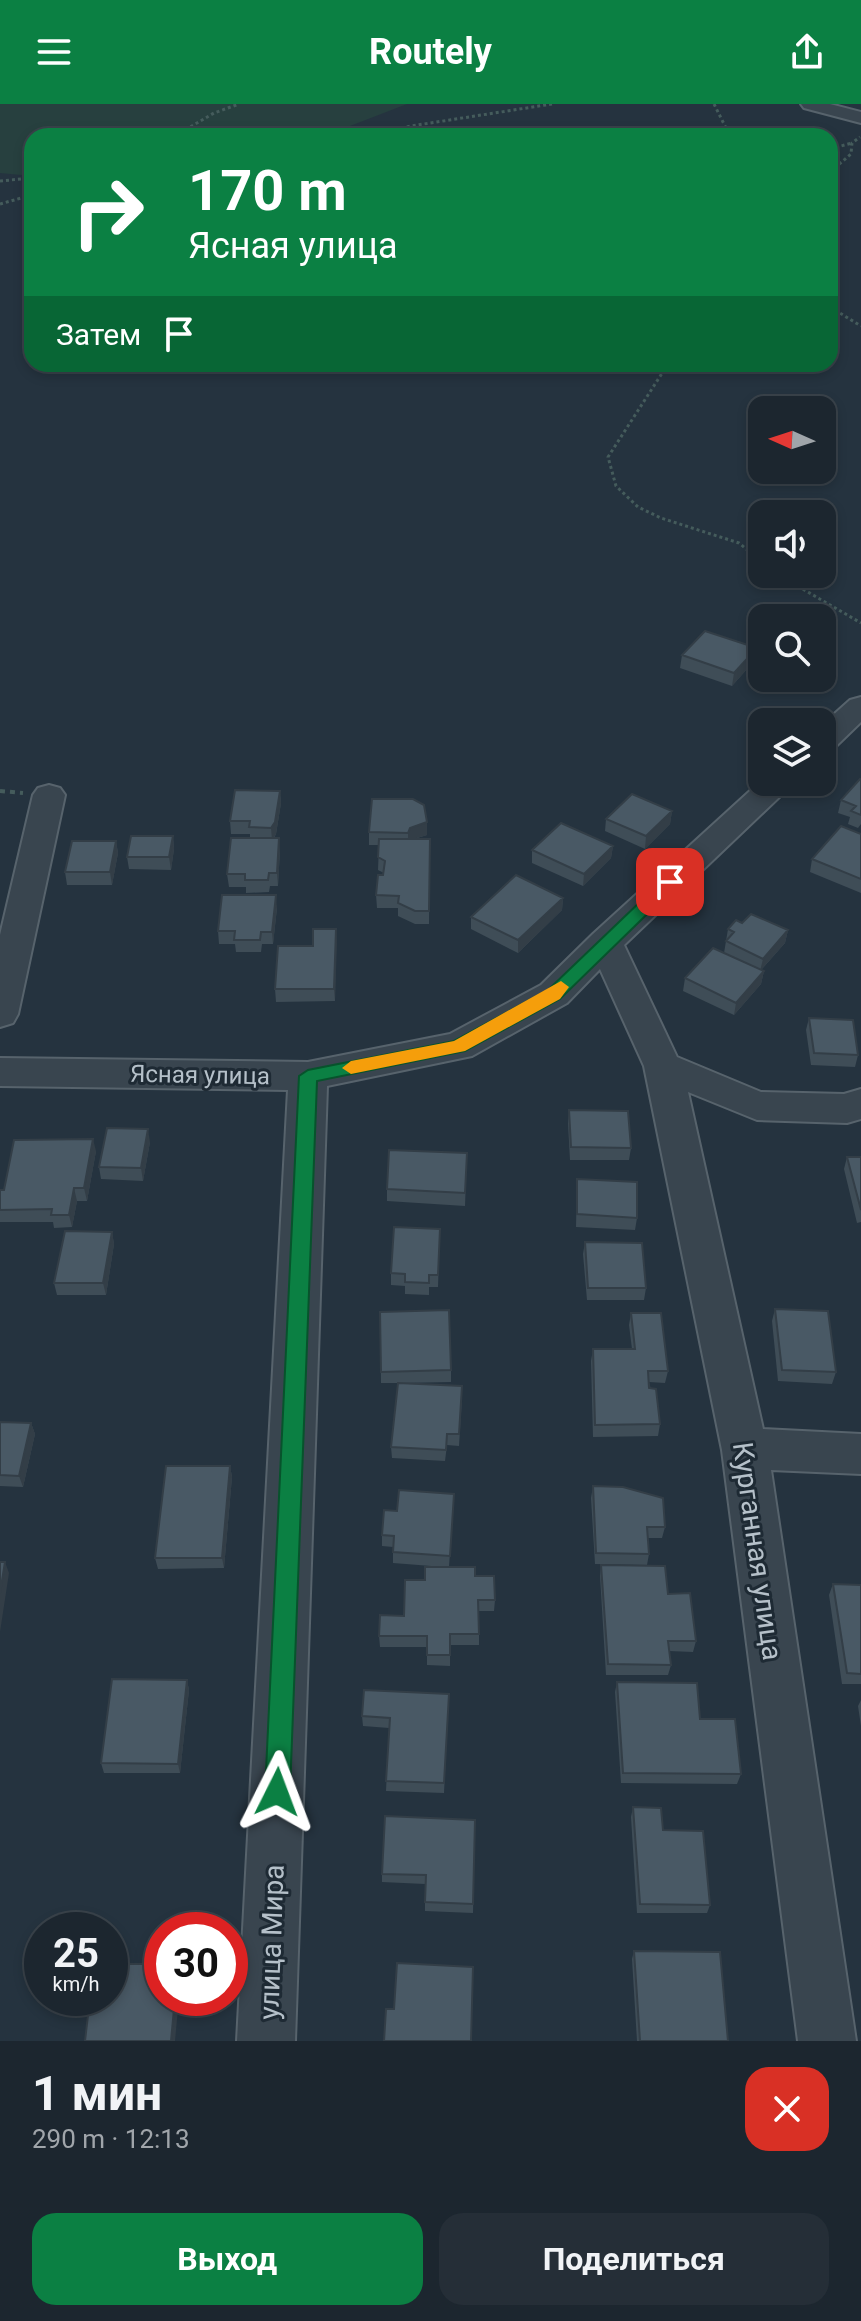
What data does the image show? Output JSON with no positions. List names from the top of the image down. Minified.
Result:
{"streets":{"street":["Ясная улица","Курганная улица","улица Мира"]},"crossings":[["Ясная улица","Курганная улица"],["Ясная улица","улица Мира"]],"north":"left","page":{"header":"Routely","turn":["170 m","Ясная улица"],"then":"Затем","speed":"25 km/h","limit":"30","heading":["1 мин","290 m · 12:13"],"buttons":["Выход","Поделиться"]}}
